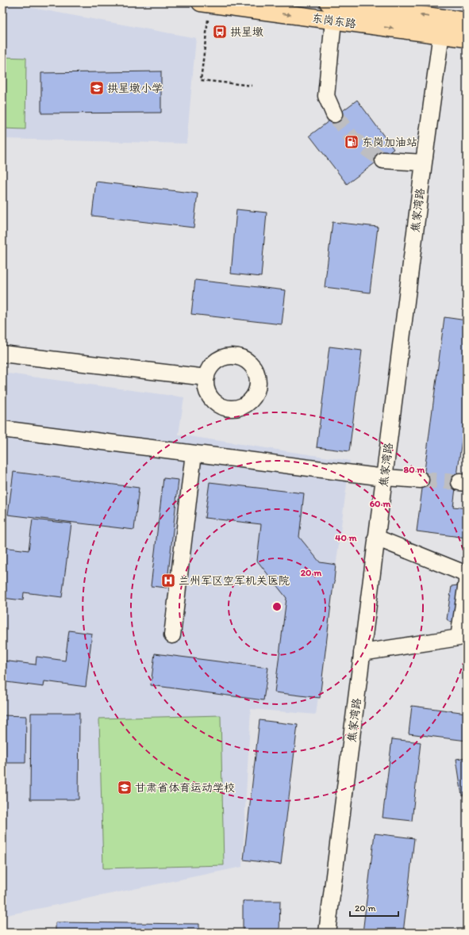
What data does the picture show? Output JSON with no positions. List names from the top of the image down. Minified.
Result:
{"streets":{"main road":["东岗东路"],"street":["焦家湾路"]},"crossings":[["东岗东路","焦家湾路"]],"places":{"bus stop":["拱星墩"],"school or university":["拱星墩小学","甘肃省体育运动学校"],"fuel station":["东岗加油站"],"hospital":["兰州军区空军机关医院"]},"scale_bar":"20 m","rings":["80 m","60 m","40 m","20 m"]}
